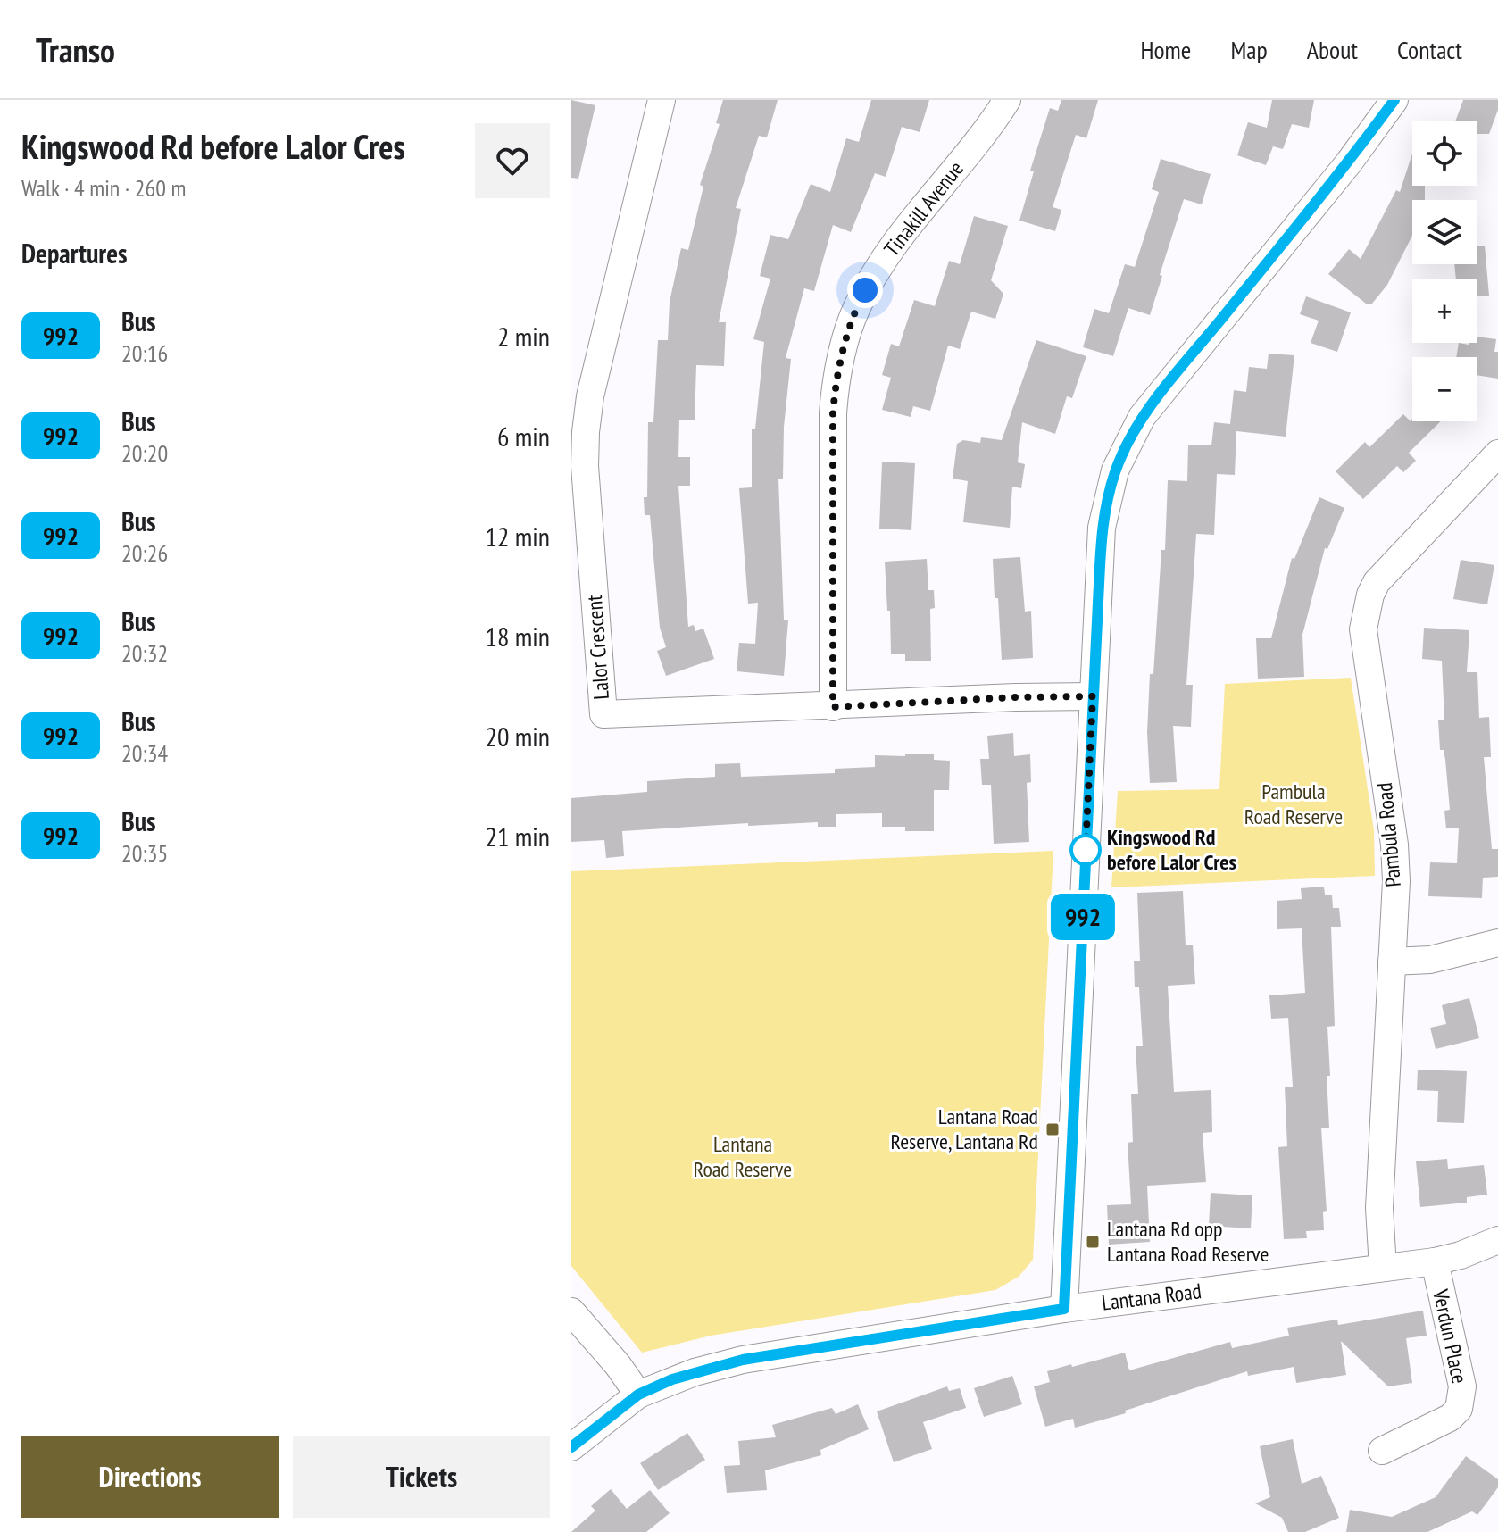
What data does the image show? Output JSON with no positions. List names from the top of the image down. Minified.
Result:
{"streets":{"street":["Tinakill Avenue","Lalor Crescent","Pambula Road","Lantana Road","Verdun Place"]},"crossings":[["Tinakill Avenue","Lalor Crescent"],["Pambula Road","Lantana Road"],["Lantana Road","Verdun Place"]],"parks":["Pambula Road Reserve","Lantana Road Reserve"],"places":{"other":["Kingswood Rd before Lalor Cres"],"transit":["Lantana Road Reserve, Lantana Rd","Lantana Rd opp Lantana Road Reserve"]},"lines":["bus line 992"],"page":{"header":"Transo","nav":["Home","Map","About","Contact"],"heading":[["Kingswood Rd before Lalor Cres","Walk · 4 min · 260 m"],"Departures"],"on_map":"992","map_buttons":["+","−"],"list":[{"mark":"992","name":"Bus","note":"20:16","value":"2 min"},{"mark":"992","name":"Bus","note":"20:20","value":"6 min"},{"mark":"992","name":"Bus","note":"20:26","value":"12 min"},{"mark":"992","name":"Bus","note":"20:32","value":"18 min"},{"mark":"992","name":"Bus","note":"20:34","value":"20 min"},{"mark":"992","name":"Bus","note":"20:35","value":"21 min"}],"buttons":["Directions","Tickets"]}}
